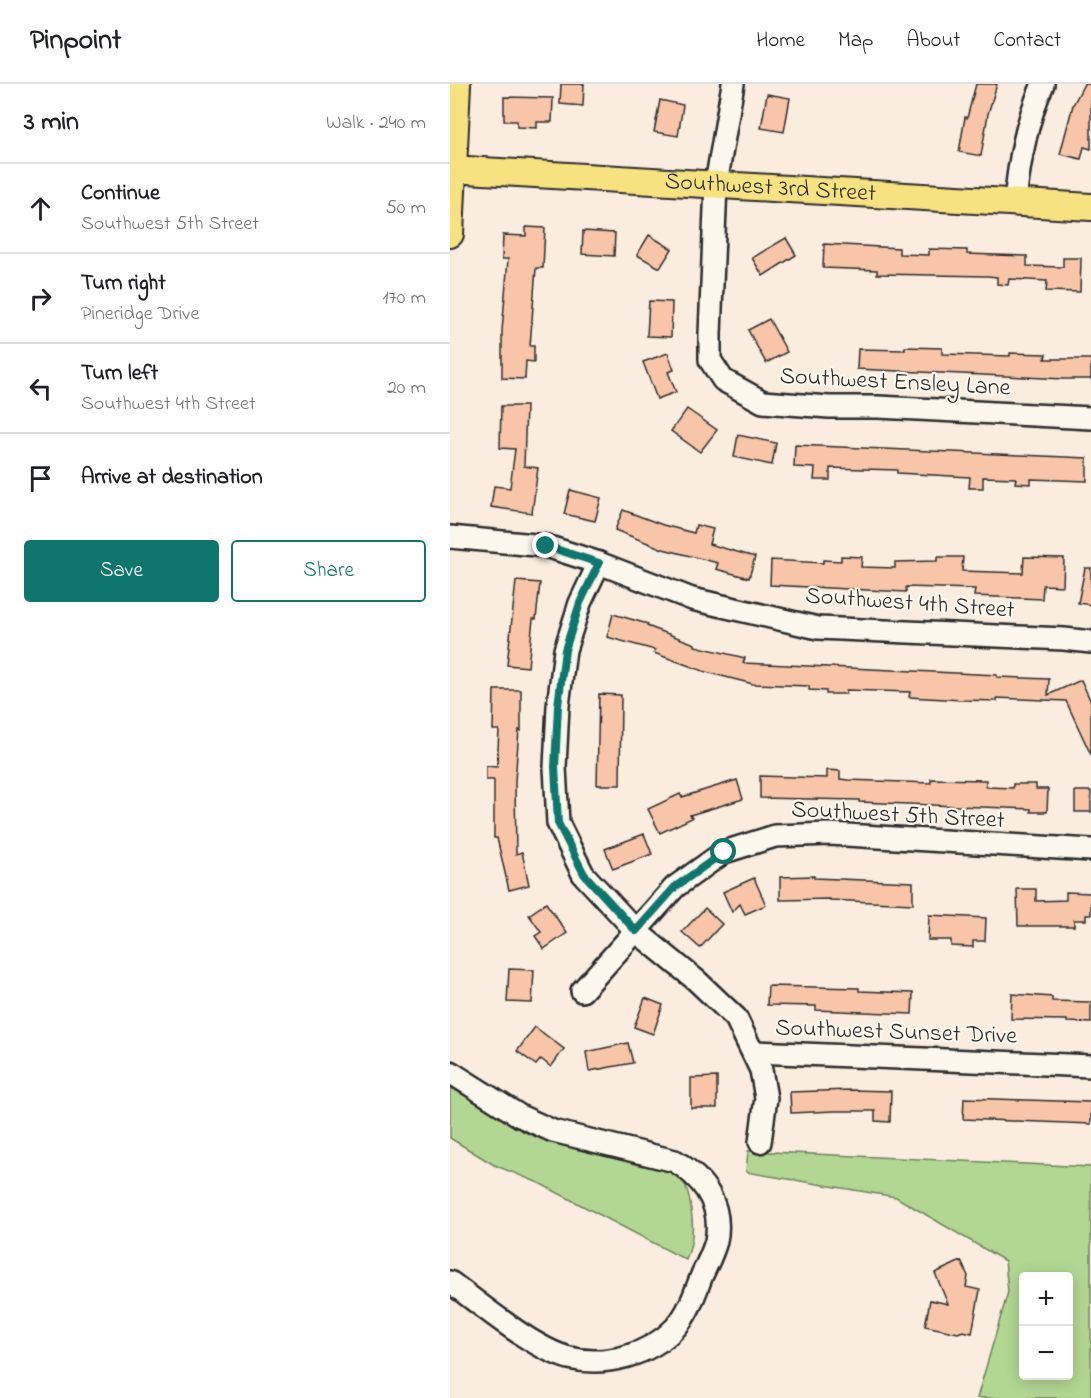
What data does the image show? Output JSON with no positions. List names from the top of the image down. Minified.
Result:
{"streets":{"main road":["Southwest 3rd Street"],"street":["Southwest Ensley Lane","Southwest 4th Street","Southwest 5th Street","Southwest Sunset Drive"]},"crossings":[["Southwest 3rd Street","Southwest Ensley Lane"]],"page":{"header":"Pinpoint","nav":["Home","Map","About","Contact"],"heading":["3 min","Walk · 240 m"],"list":[["Continue","Southwest 5th Street","50 m"],["Turn right","Pineridge Drive","170 m"],["Turn left","Southwest 4th Street","20 m"],"Arrive at destination"],"buttons":["Save","Share"],"map_buttons":["+","−"]}}
